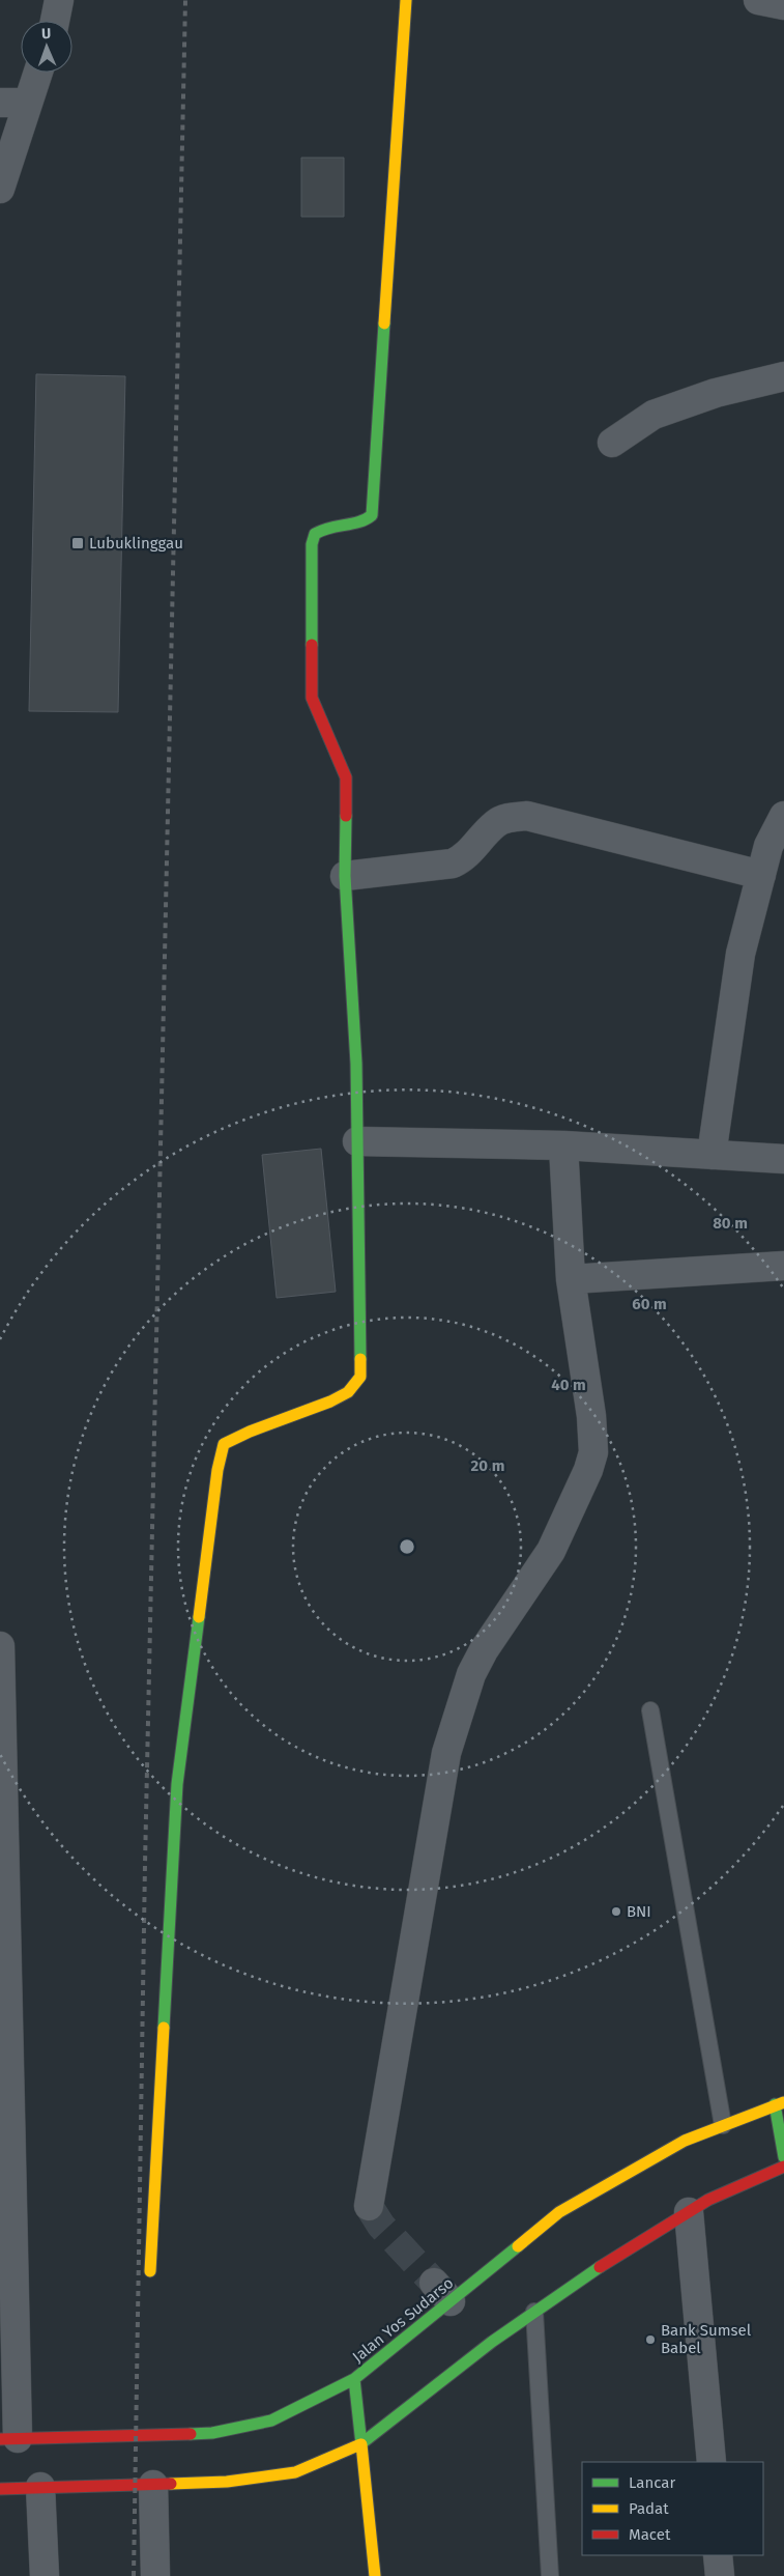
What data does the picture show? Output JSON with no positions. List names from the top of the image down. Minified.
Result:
{"streets":{"main road":["Jalan Yos Sudarso"]},"places":{"transit":["Lubuklinggau"],"other":["BNI","Bank Sumsel Babel"]},"legend":["Lancar","Padat","Macet"],"north":"top","rings":["80 m","60 m","40 m","20 m"]}
